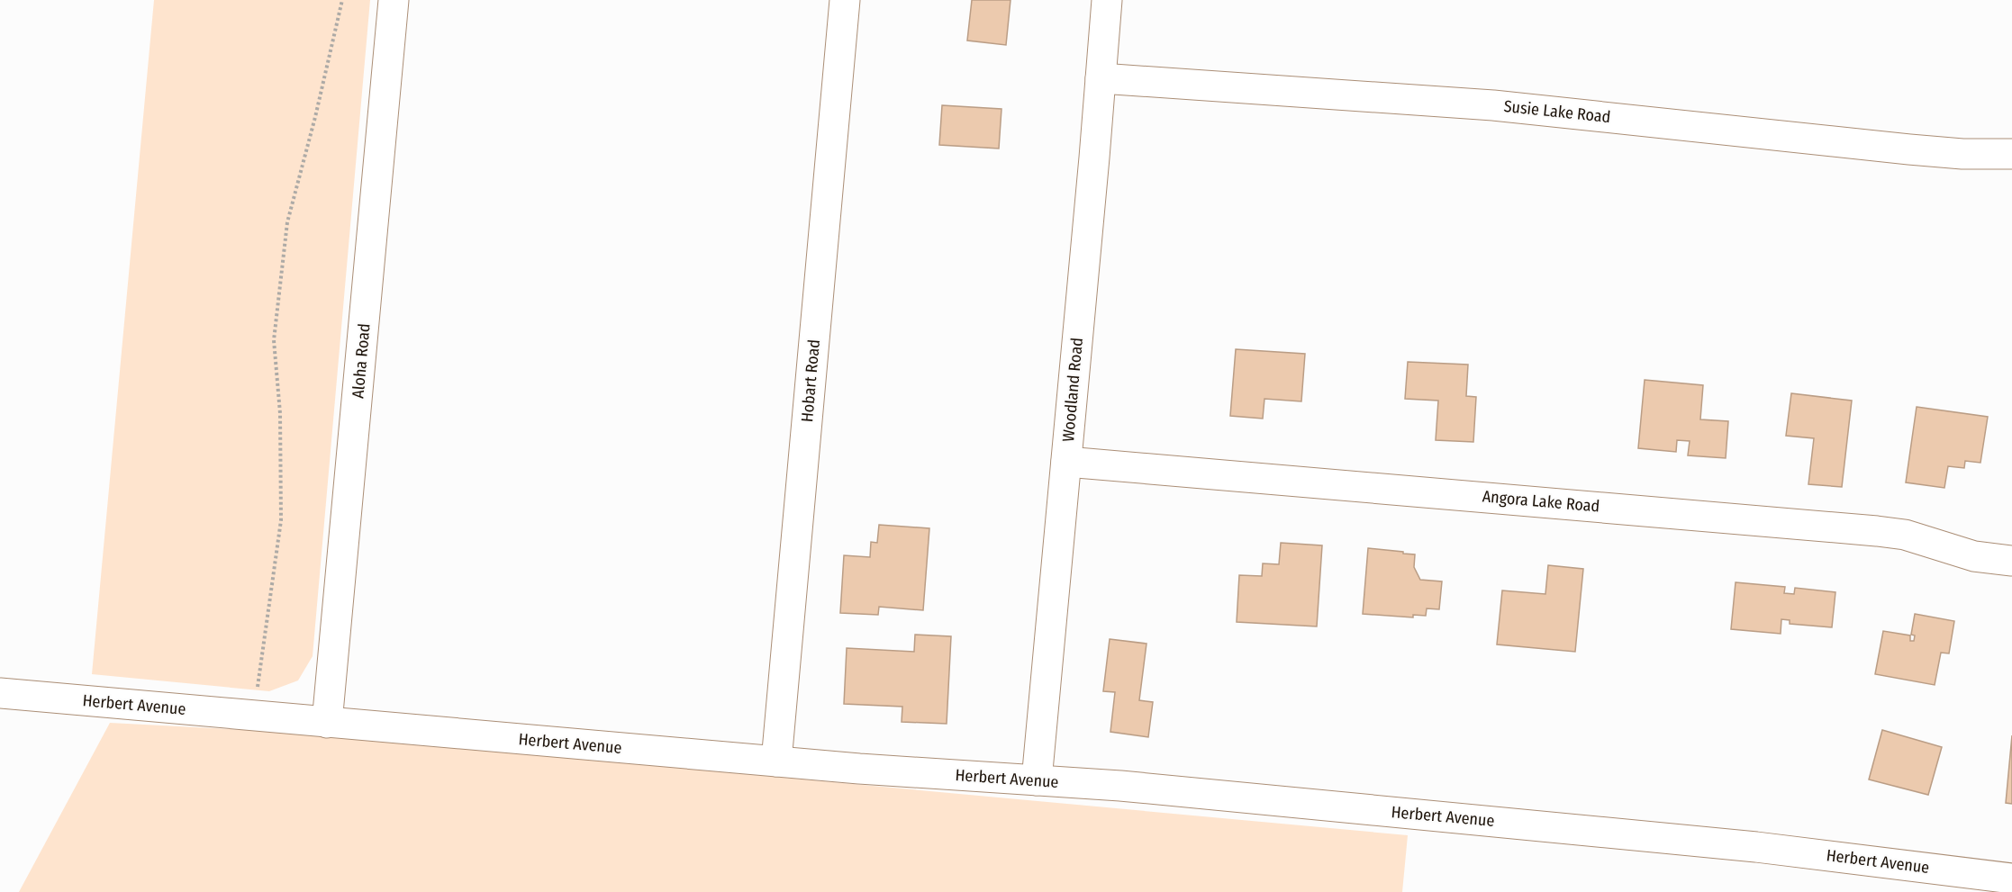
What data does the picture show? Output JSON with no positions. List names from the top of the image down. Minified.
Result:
{"streets":{"street":["Susie Lake Road","Aloha Road","Hobart Road","Woodland Road","Angora Lake Road","Herbert Avenue"]},"crossings":[["Susie Lake Road","Woodland Road"],["Aloha Road","Herbert Avenue"],["Hobart Road","Herbert Avenue"],["Woodland Road","Angora Lake Road"],["Woodland Road","Herbert Avenue"]]}
